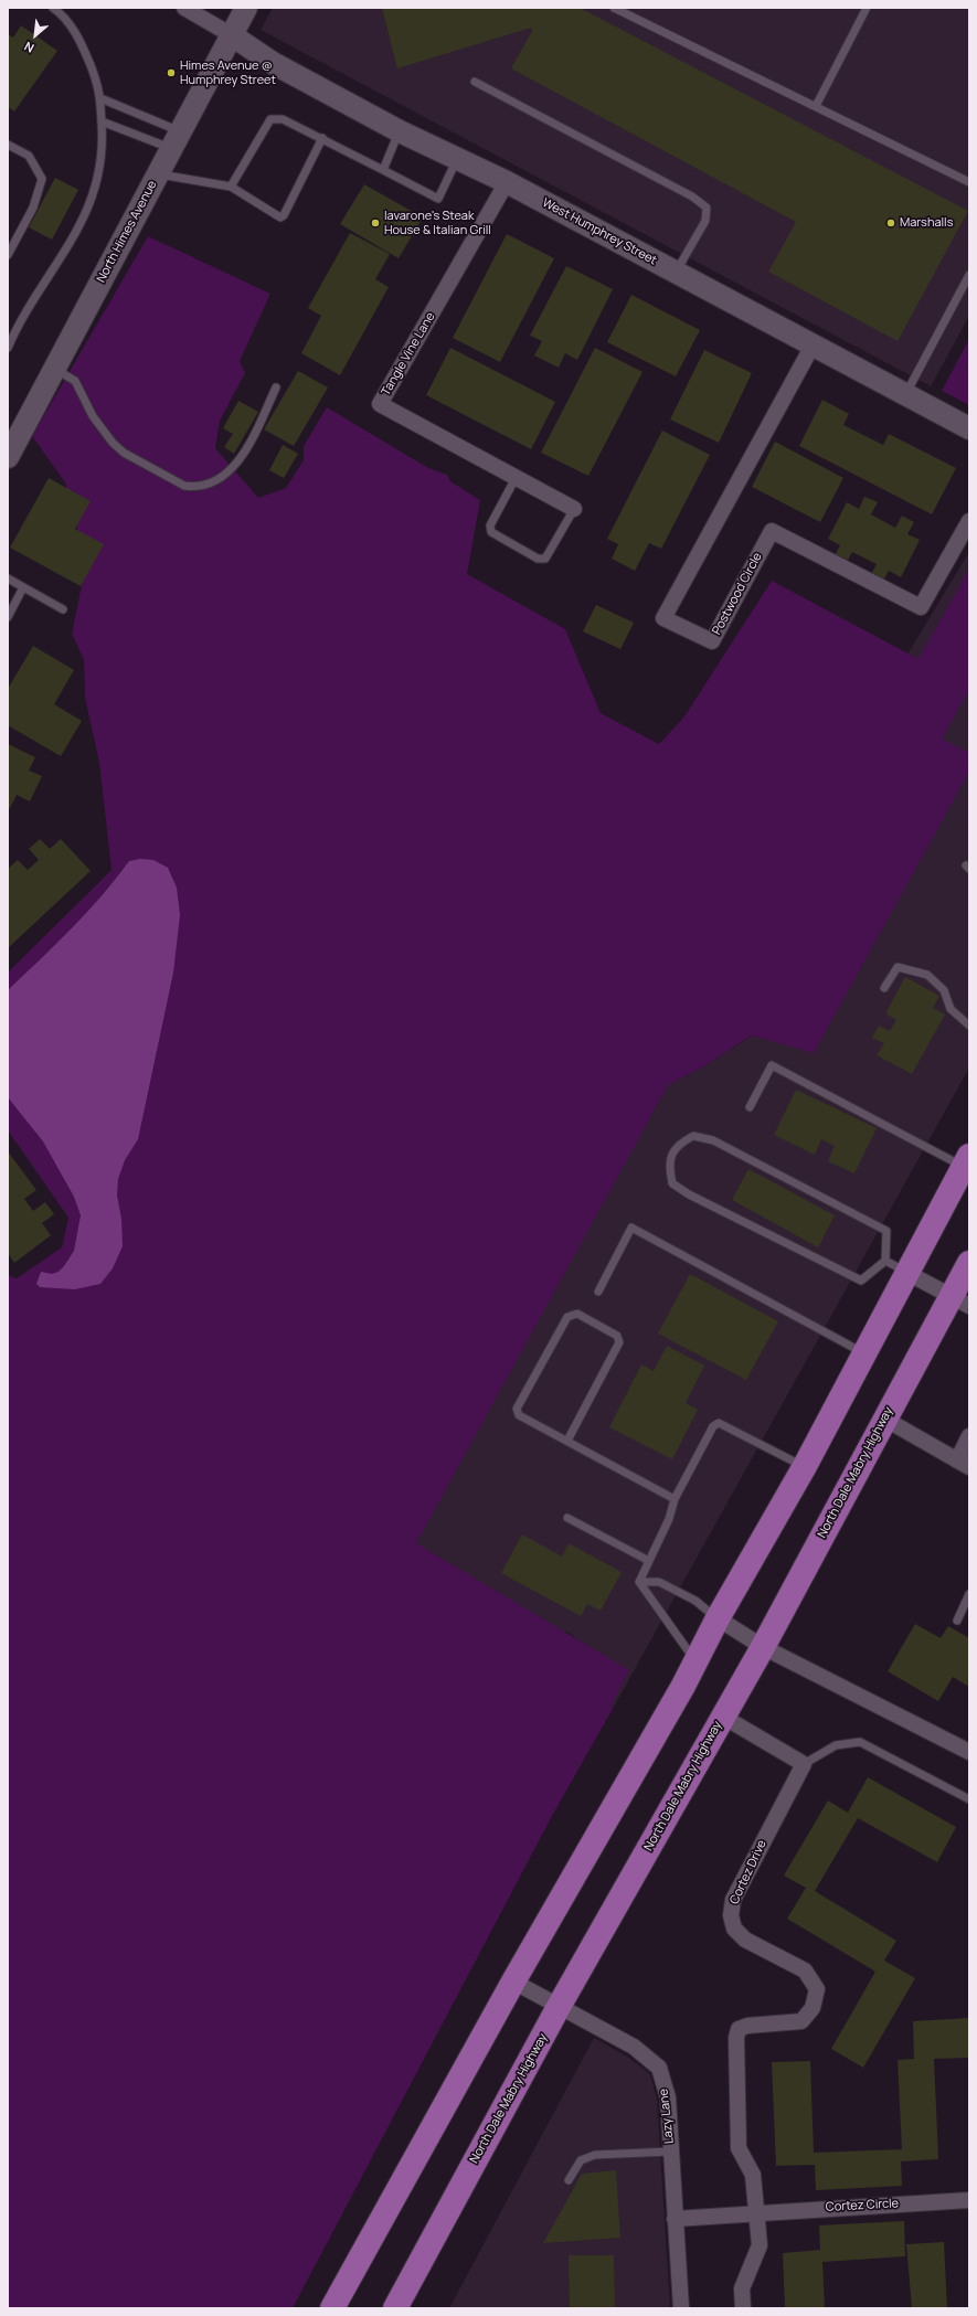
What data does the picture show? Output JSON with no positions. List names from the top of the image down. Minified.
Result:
{"streets":{"main road":["North Dale Mabry Highway"],"street":["North Himes Avenue","West Humphrey Street","Tangle Vine Lane","Postwood Circle","Cortez Drive","Lazy Lane","Cortez Circle"]},"crossings":[["North Himes Avenue","West Humphrey Street"],["West Humphrey Street","Tangle Vine Lane"],["West Humphrey Street","Postwood Circle"],["North Dale Mabry Highway","Lazy Lane"],["Cortez Drive","Cortez Circle"],["Lazy Lane","Cortez Circle"]],"places":["Himes Avenue @ Humphrey Street","Iavarone's Steak House & Italian Grill","Marshalls"],"north":"bottom left"}
